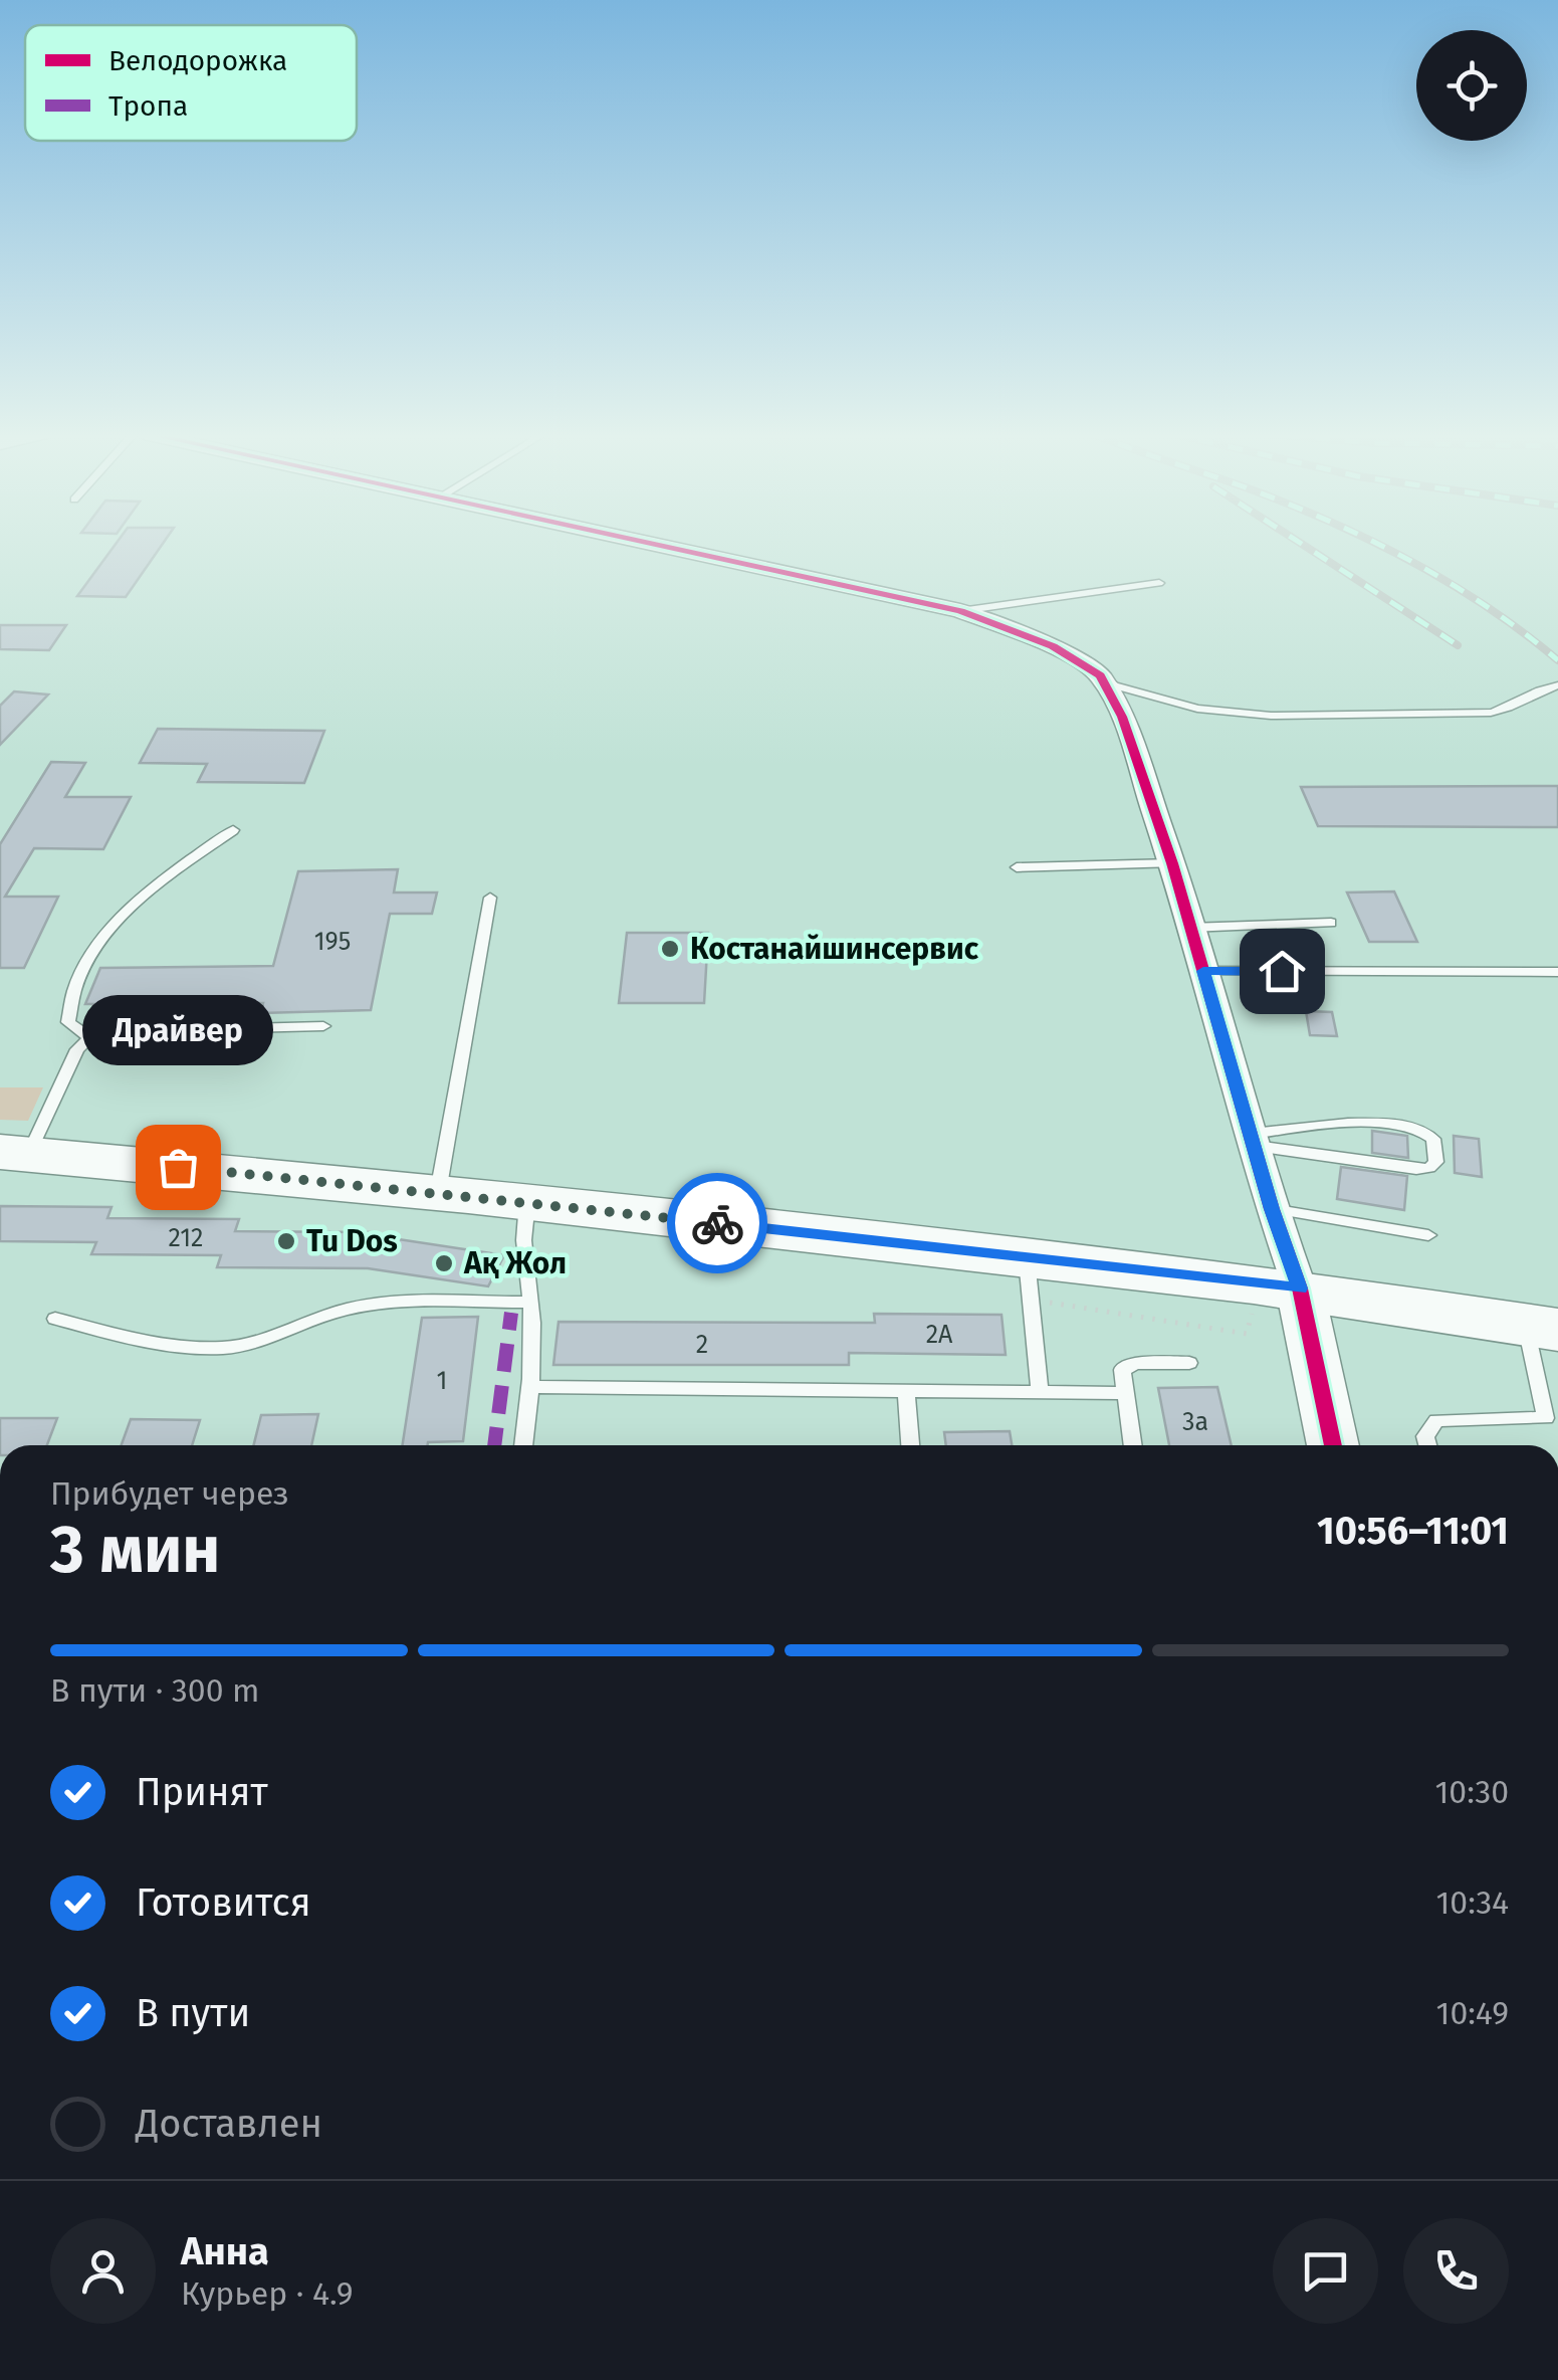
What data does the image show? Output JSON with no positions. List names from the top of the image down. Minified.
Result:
{"places":["Костанайшинсервис","Драйвер","Tu Dos","Ақ Жол"],"house_numbers":["195","212","2А","2","1","3а"],"legend":["Велодорожка","Тропа"],"page":{"bubble":"Драйвер","heading":["3 мин","Прибудет через","10:56–11:01"],"panel":["Анна","Курьер · 4.9"],"bar":"В пути · 300 m","list":[["Принят","10:30"],["Готовится","10:34"],["В пути","10:49"],"Доставлен"]}}
